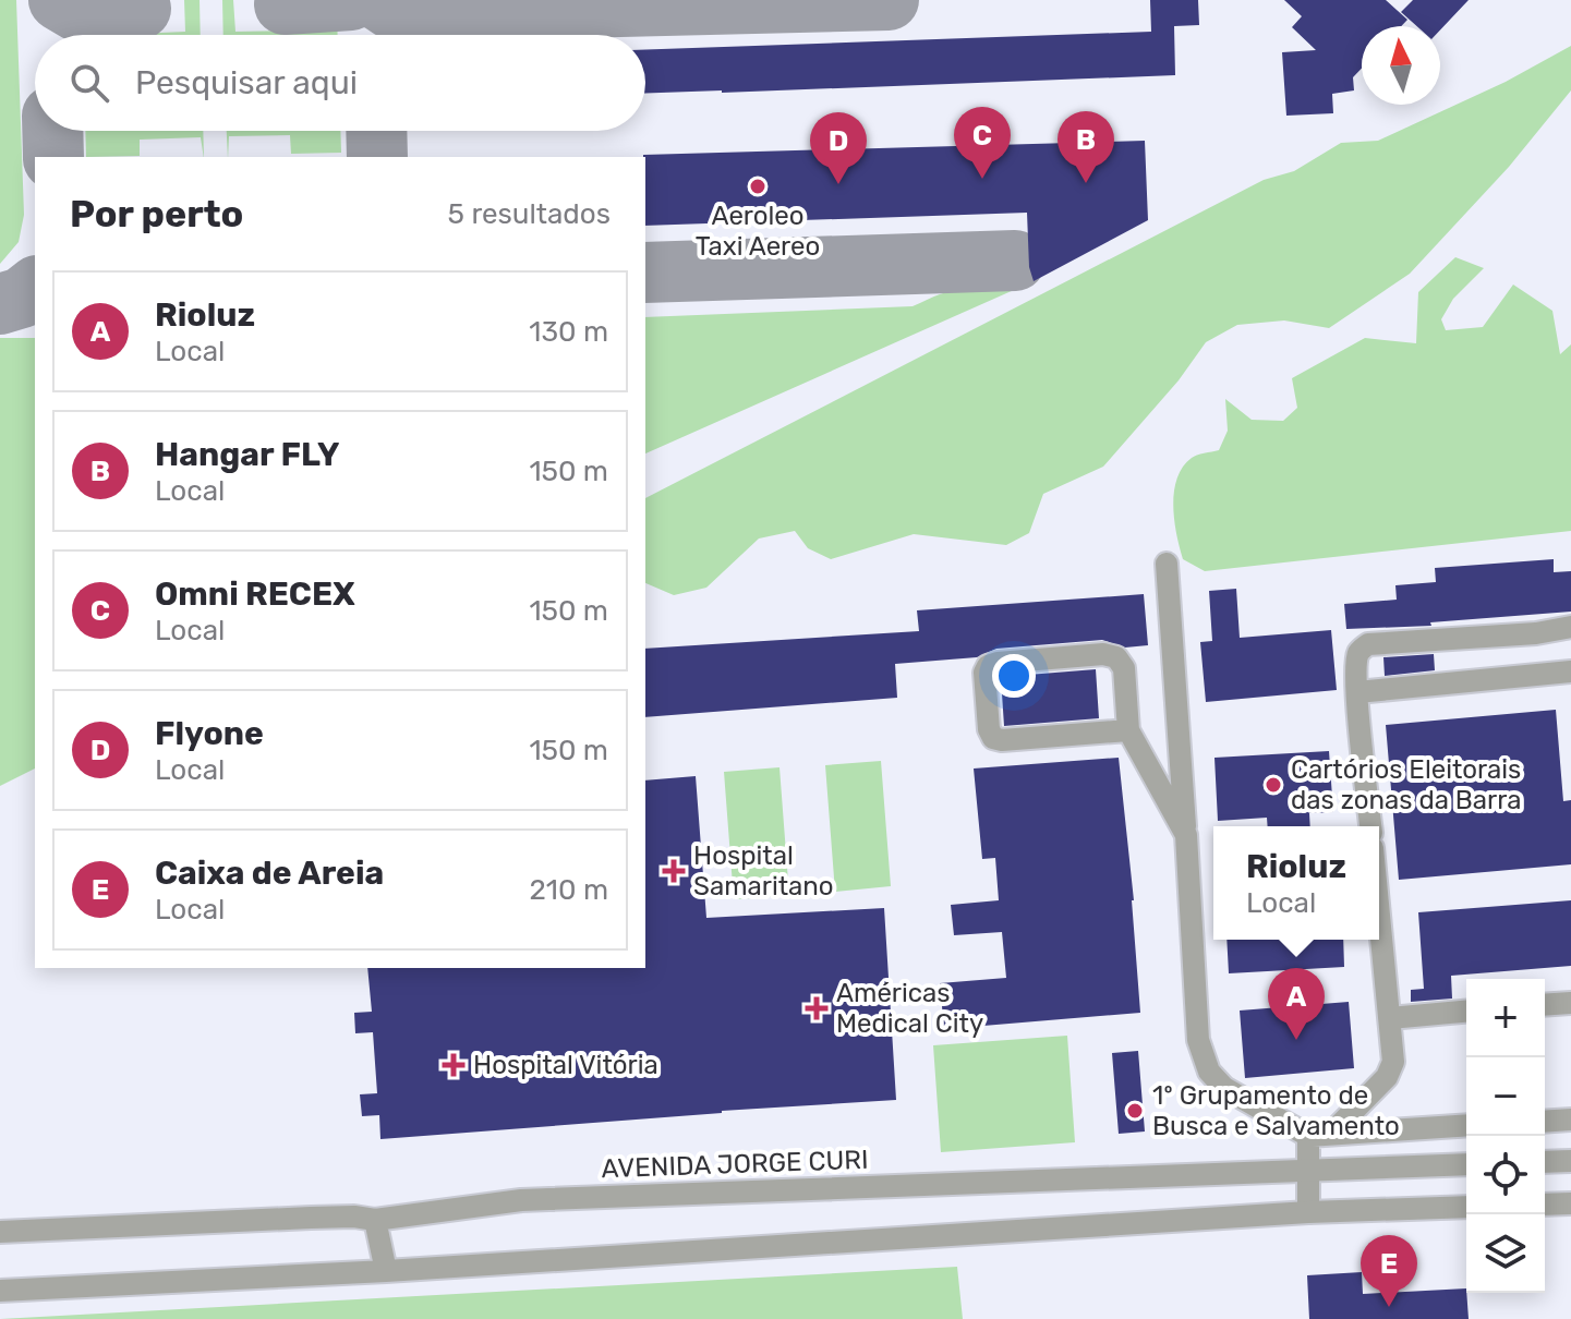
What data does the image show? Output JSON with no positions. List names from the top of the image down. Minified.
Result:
{"streets":{"street":["AVENIDA JORGE CURI"]},"places":{"other":["Aeroleo Taxi Aereo","Cartórios Eleitorais das zonas da Barra","1º Grupamento de Busca e Salvamento"],"health":["Hospital Samaritano","Américas Medical City","Hospital Vitória"]},"north":"top","page":{"search":"Pesquisar aqui","pins":["C","B","D","A","E"],"heading":["Por perto","5 resultados"],"list":[{"mark":"A","name":"Rioluz","note":"Local","value":"130 m"},{"mark":"B","name":"Hangar FLY","note":"Local","value":"150 m"},{"mark":"C","name":"Omni RECEX","note":"Local","value":"150 m"},{"mark":"D","name":"Flyone","note":"Local","value":"150 m"},{"mark":"E","name":"Caixa de Areia","note":"Local","value":"210 m"}],"popup":["Rioluz","Local"],"map_buttons":["+","−"]}}
